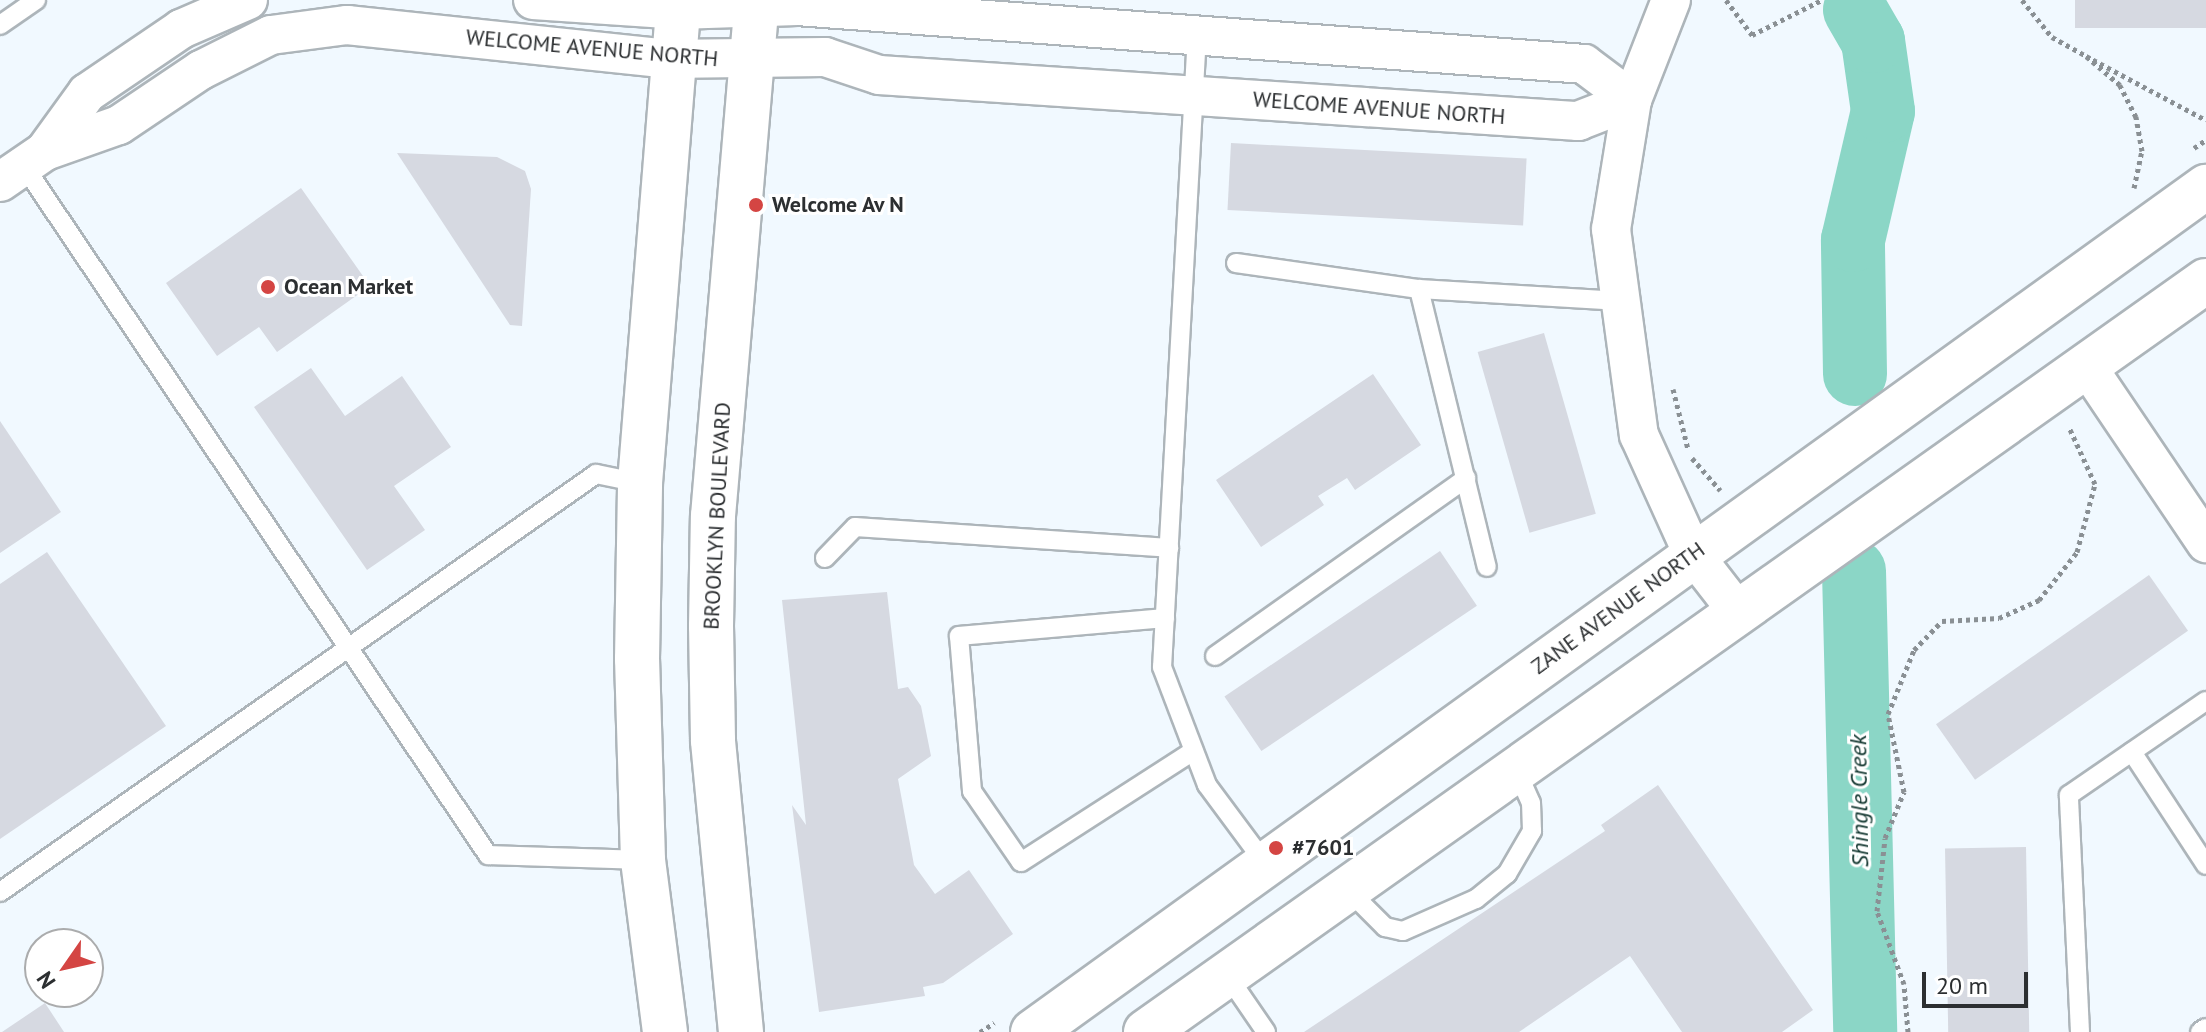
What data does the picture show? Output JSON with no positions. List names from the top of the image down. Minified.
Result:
{"streets":{"street":["WELCOME AVENUE NORTH","BROOKLYN BOULEVARD","ZANE AVENUE NORTH"]},"crossings":[["WELCOME AVENUE NORTH","BROOKLYN BOULEVARD"]],"water":["Shingle Creek"],"places":["Welcome Av N","Ocean Market","#7601"],"scale_bar":"20 m","north":"bottom left"}
